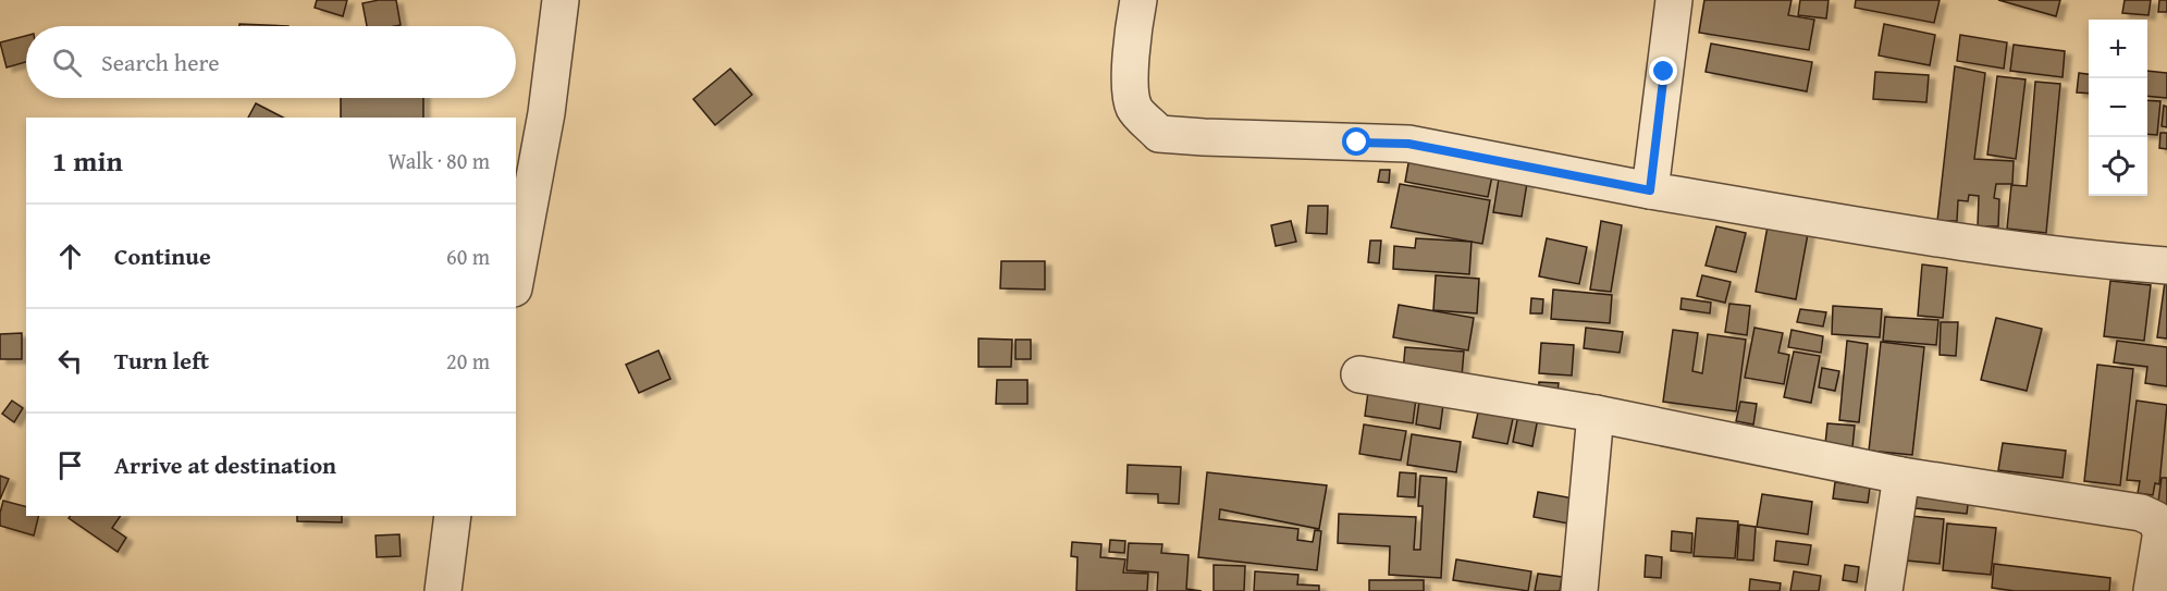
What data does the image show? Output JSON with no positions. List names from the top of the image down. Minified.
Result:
{"page":{"map_buttons":["+","−"],"search":"Search here","heading":["1 min","Walk · 80 m"],"list":[["Continue","60 m"],["Turn left","20 m"],"Arrive at destination"]}}
